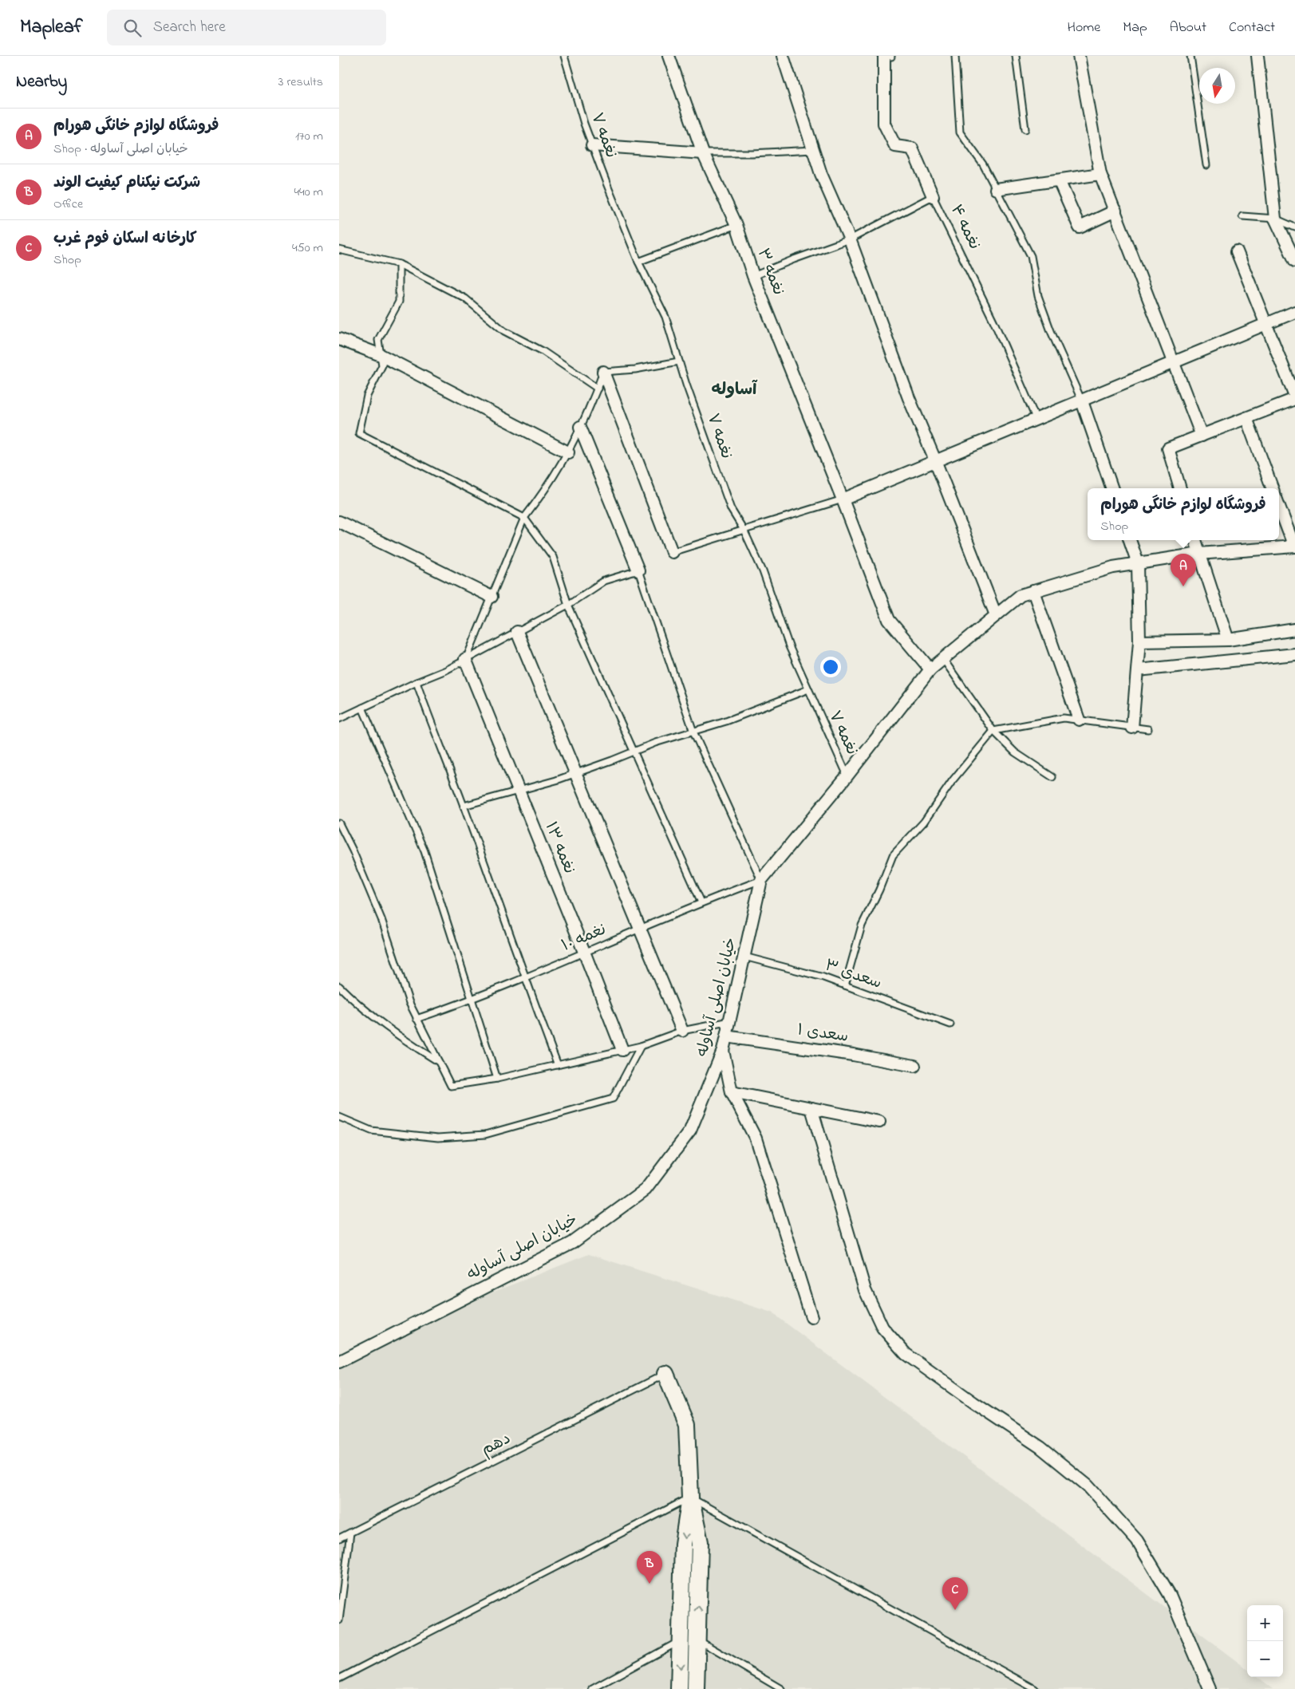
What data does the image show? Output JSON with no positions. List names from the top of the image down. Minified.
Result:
{"streets":{"street":["نغمه ۴","نغمه ۳","نغمه ۱۳","خیابان اصلی آساوله","سعدی ۱"],"lane":["نغمه ۷","نغمه ۱۰","سعدی ۳","دهم"]},"crossings":[["نغمه ۷","خیابان اصلی آساوله"],["نغمه ۱۳","نغمه ۱۰"],["نغمه ۱۰","خیابان اصلی آساوله"],["سعدی ۳","خیابان اصلی آساوله"],["خیابان اصلی آساوله","سعدی ۱"]],"districts":["آساوله"],"north":"bottom","page":{"header":"Mapleaf","search":"Search here","nav":["Home","Map","About","Contact"],"heading":["Nearby","3 results"],"list":[{"mark":"A","name":"فروشگاه لوازم خانگی هورام","note":"Shop · خیابان اصلی آساوله","value":"170 m"},{"mark":"B","name":"شرکت نیکنام کیفیت الوند","note":"Office","value":"440 m"},{"mark":"C","name":"کارخانه اسکان فوم غرب","note":"Shop","value":"450 m"}],"popup":["فروشگاه لوازم خانگی هورام","Shop"],"pins":["A","B","C"],"map_buttons":["+","−"]}}
